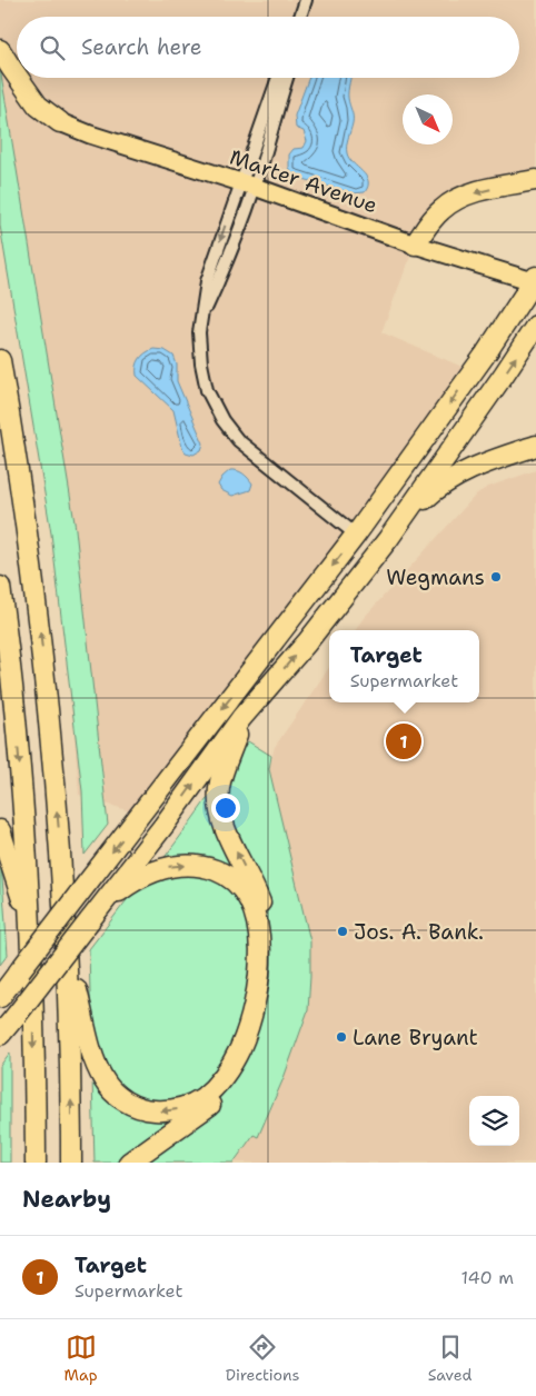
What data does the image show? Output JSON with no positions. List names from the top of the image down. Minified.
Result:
{"streets":{"main road":["Marter Avenue"]},"places":["Wegmans","Jos. A. Bank.","Lane Bryant"],"north":"bottom right","page":{"search":"Search here","popup":["Target","Supermarket"],"pins":"1","heading":"Nearby","list":[{"mark":"1","name":"Target","note":"Supermarket","value":"140 m"}],"nav":["Map","Directions","Saved"]}}
